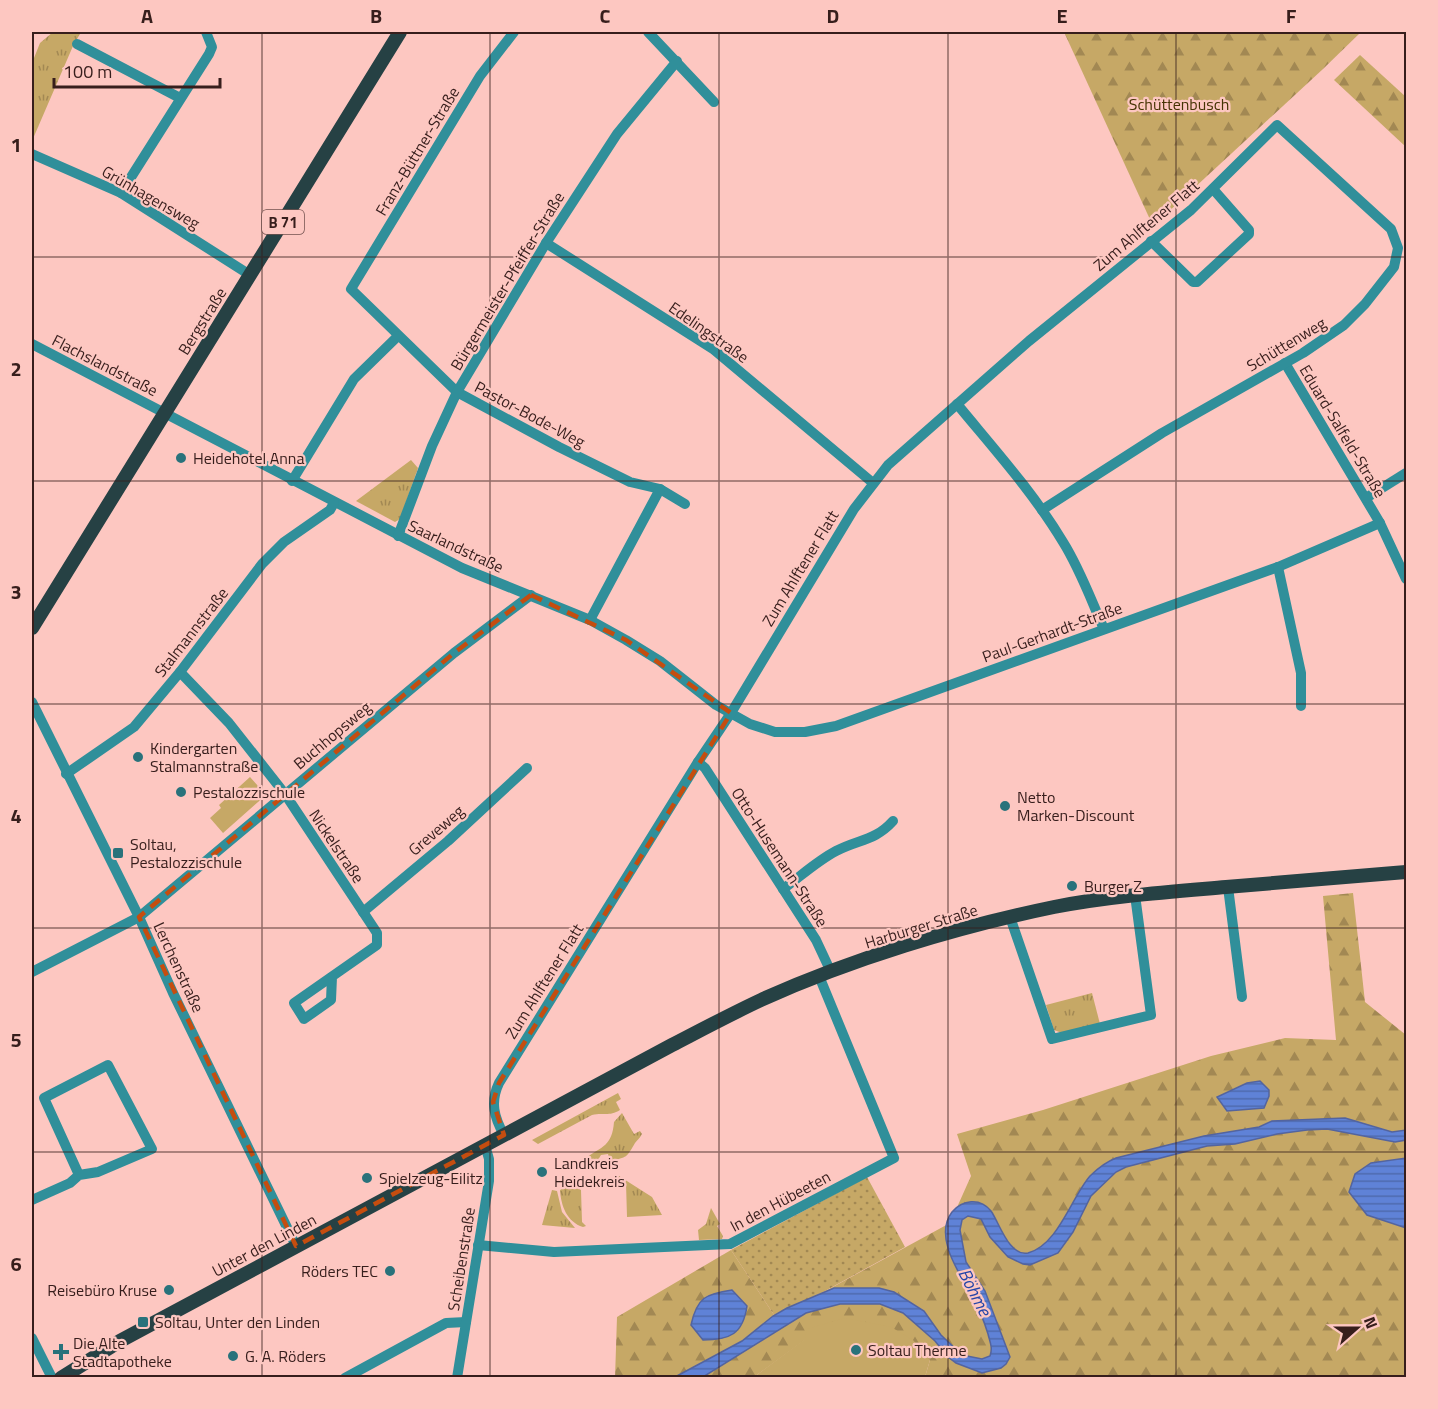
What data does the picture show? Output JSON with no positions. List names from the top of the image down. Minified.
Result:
{"streets":{"main road":["B 71","Bergstraße","Harburger Straße","Unter den Linden"],"street":["Franz-Büttner-Straße","Grünhagensweg","Zum Ahlftener Flatt","Bürgermeister-Pfeiffer-Straße","Edelingstraße","Schüttenweg","Flachslandstraße","Pastor-Bode-Weg","Eduard-Salfeld-Straße","Saarlandstraße","Stalmannstraße","Paul-Gerhardt-Straße","Buchhopsweg","Greveweg","Nickelstraße","Otto-Husemann-Straße","Lerchenstraße","In den Hübeeten","Scheibenstraße"]},"crossings":[["Franz-Büttner-Straße","Pastor-Bode-Weg"],["Grünhagensweg","Bergstraße"],["Zum Ahlftener Flatt","Edelingstraße"],["Zum Ahlftener Flatt","Schüttenweg"],["Zum Ahlftener Flatt","Saarlandstraße"],["Zum Ahlftener Flatt","Paul-Gerhardt-Straße"],["Zum Ahlftener Flatt","Otto-Husemann-Straße"],["Zum Ahlftener Flatt","Harburger Straße"],["Bürgermeister-Pfeiffer-Straße","Edelingstraße"],["Bürgermeister-Pfeiffer-Straße","Pastor-Bode-Weg"],["Bürgermeister-Pfeiffer-Straße","Saarlandstraße"],["Bergstraße","Flachslandstraße"],["Bergstraße","Saarlandstraße"],["Schüttenweg","Eduard-Salfeld-Straße"],["Flachslandstraße","Saarlandstraße"],["Eduard-Salfeld-Straße","Paul-Gerhardt-Straße"],["Saarlandstraße","Stalmannstraße"],["Saarlandstraße","Paul-Gerhardt-Straße"],["Saarlandstraße","Buchhopsweg"],["Stalmannstraße","Nickelstraße"],["Stalmannstraße","Lerchenstraße"],["Buchhopsweg","Nickelstraße"],["Buchhopsweg","Lerchenstraße"],["Greveweg","Nickelstraße"],["Otto-Husemann-Straße","Harburger Straße"],["Otto-Husemann-Straße","In den Hübeeten"],["Harburger Straße","In den Hübeeten"],["Harburger Straße","Unter den Linden"],["Harburger Straße","Scheibenstraße"],["Lerchenstraße","Unter den Linden"],["In den Hübeeten","Scheibenstraße"],["Unter den Linden","Scheibenstraße"]],"water":["Böhme"],"parks":["Schüttenbusch"],"places":{"other":["Heidehotel Anna","Kindergarten Stalmannstraße","Pestalozzischule","Netto Marken-Discount","Burger Z","Landkreis Heidekreis","Spielzeug-Eilitz","Röders TEC","Reisebüro Kruse","Soltau Therme","G. A. Röders"],"transit":["Soltau, Pestalozzischule","Soltau, Unter den Linden"],"health":["Die Alte Stadtapotheke"]},"scale_bar":"100 m","north":"right","grid":{"columns":["A","B","C","D","E","F"],"rows":["1","2","3","4","5","6"]}}
